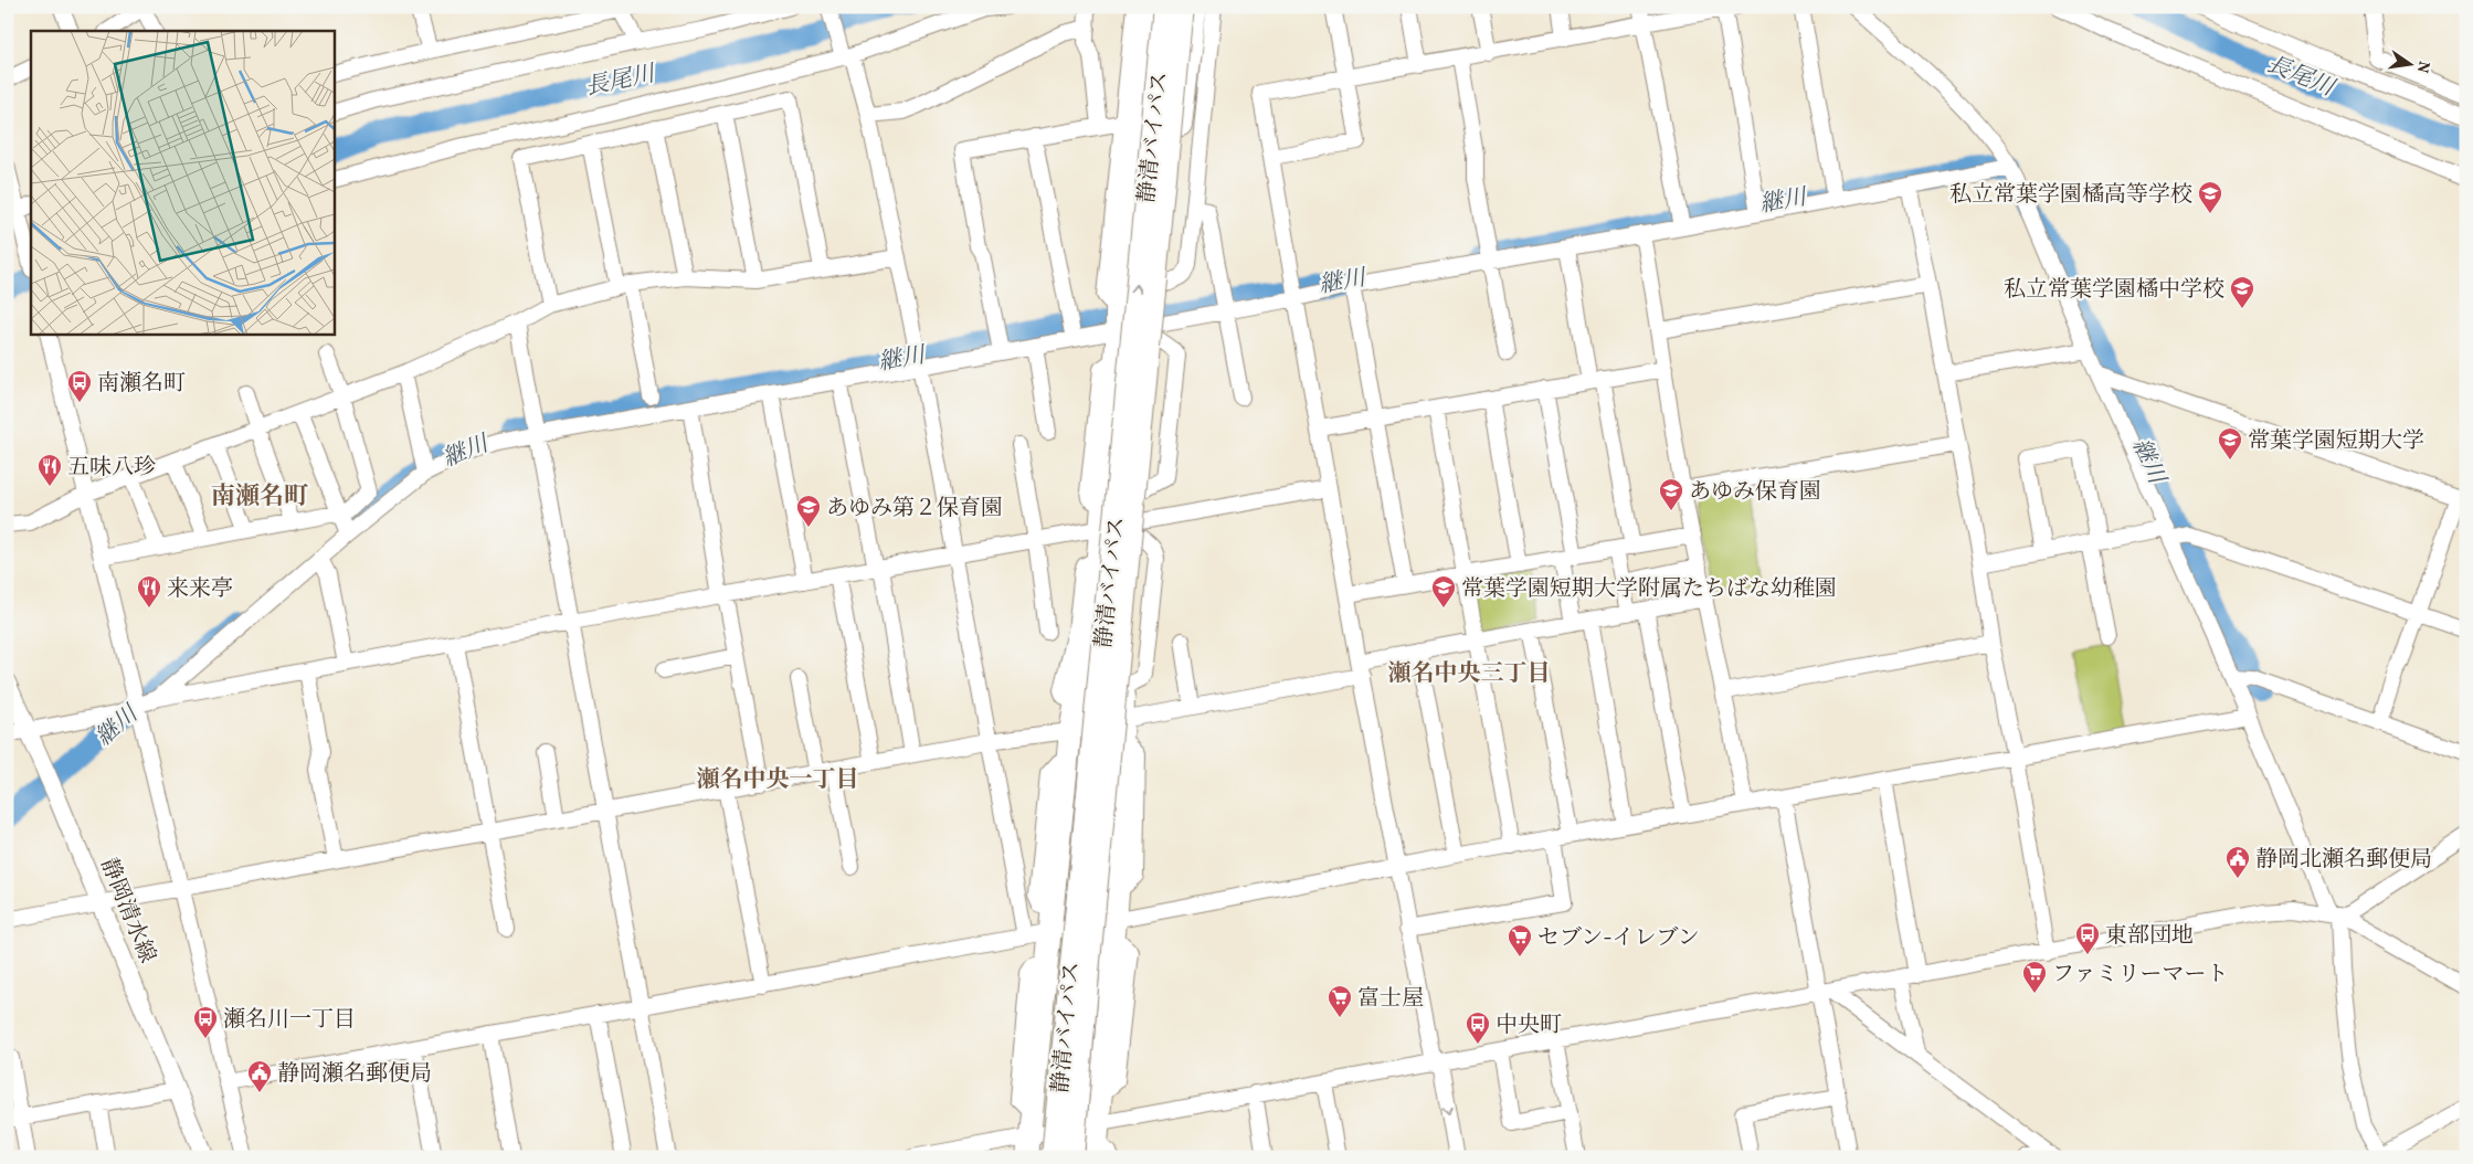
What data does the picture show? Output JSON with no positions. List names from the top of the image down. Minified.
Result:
{"streets":{"highway":["静清バイパス"],"main road":["静岡清水線"]},"districts":["南瀬名町","瀬名中央三丁目","瀬名中央一丁目"],"water":["長尾川","継川"],"places":{"school or university":["私立常葉学園橘高等学校","私立常葉学園橘中学校","常葉学園短期大学","あゆみ保育園","あゆみ第２保育園","常葉学園短期大学附属たちばな幼稚園"],"bus stop":["南瀬名町","東部団地","瀬名川一丁目","中央町"],"restaurant":["五味八珍","来来亭"],"public building":["静岡北瀬名郵便局","静岡瀬名郵便局"],"supermarket":["セブン-イレブン","ファミリーマート","富士屋"]},"north":"right"}
